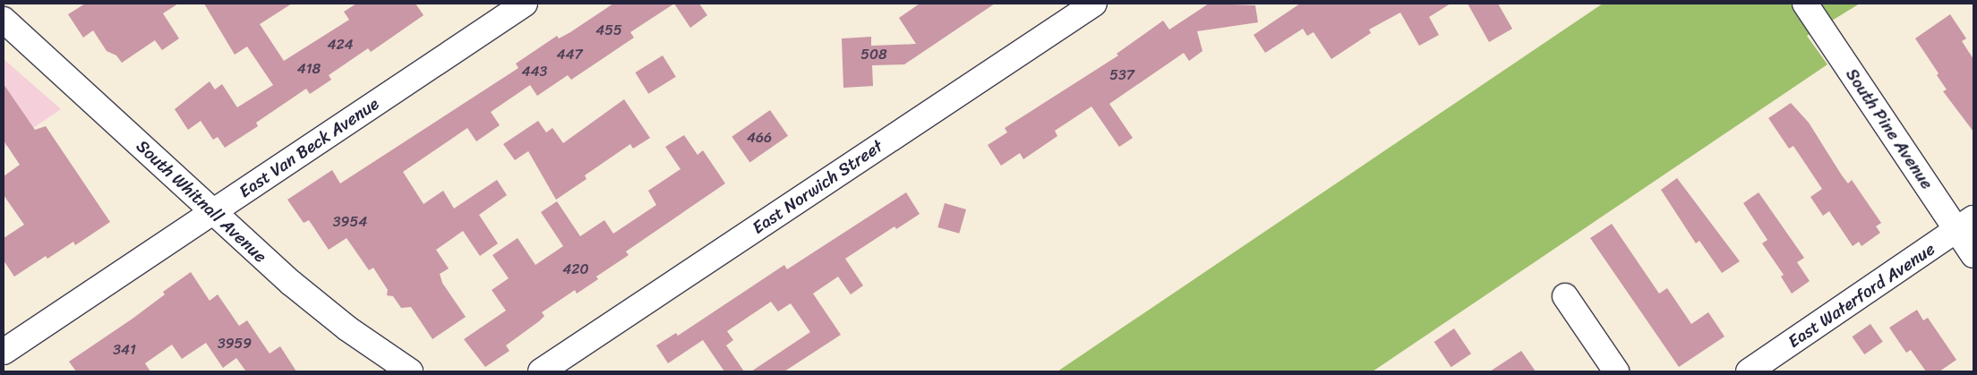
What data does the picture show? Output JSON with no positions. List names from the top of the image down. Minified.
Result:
{"streets":{"street":["South Pine Avenue","East Van Beck Avenue","East Norwich Street","South Whitnall Avenue","East Waterford Avenue"]},"crossings":[["South Pine Avenue","East Waterford Avenue"],["East Van Beck Avenue","South Whitnall Avenue"]],"house_numbers":["455","424","447","508","418","443","537","466","3954","420","3959","341"]}
